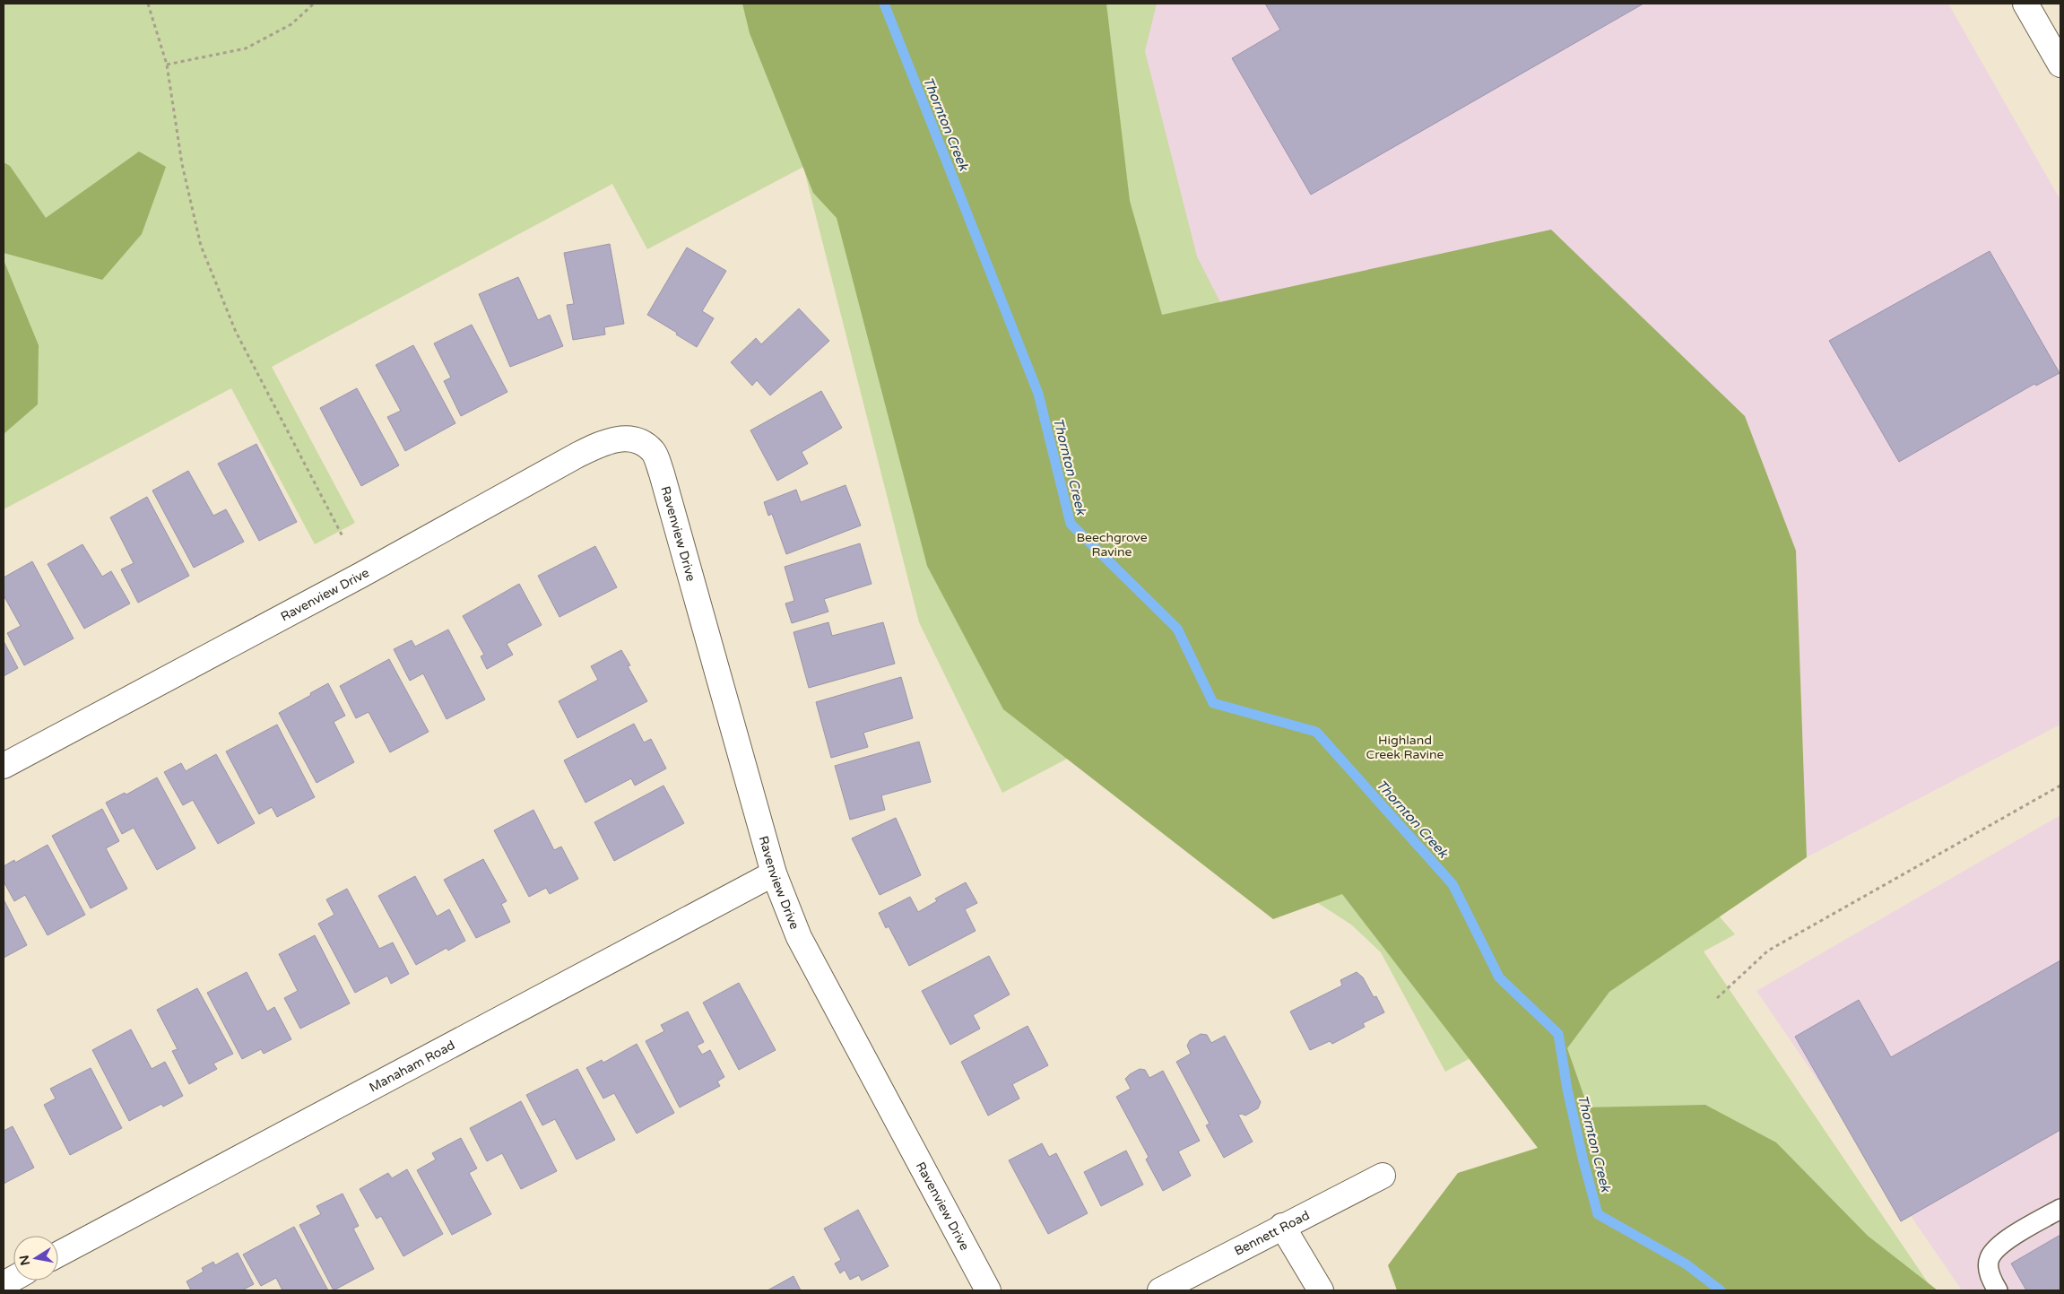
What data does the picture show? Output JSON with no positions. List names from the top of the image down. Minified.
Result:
{"streets":{"street":["Ravenview Drive","Manaham Road","Bennett Road"]},"crossings":[["Ravenview Drive","Manaham Road"]],"water":["Thornton Creek"],"parks":["Beechgrove Ravine","Highland Creek Ravine"],"north":"left"}
